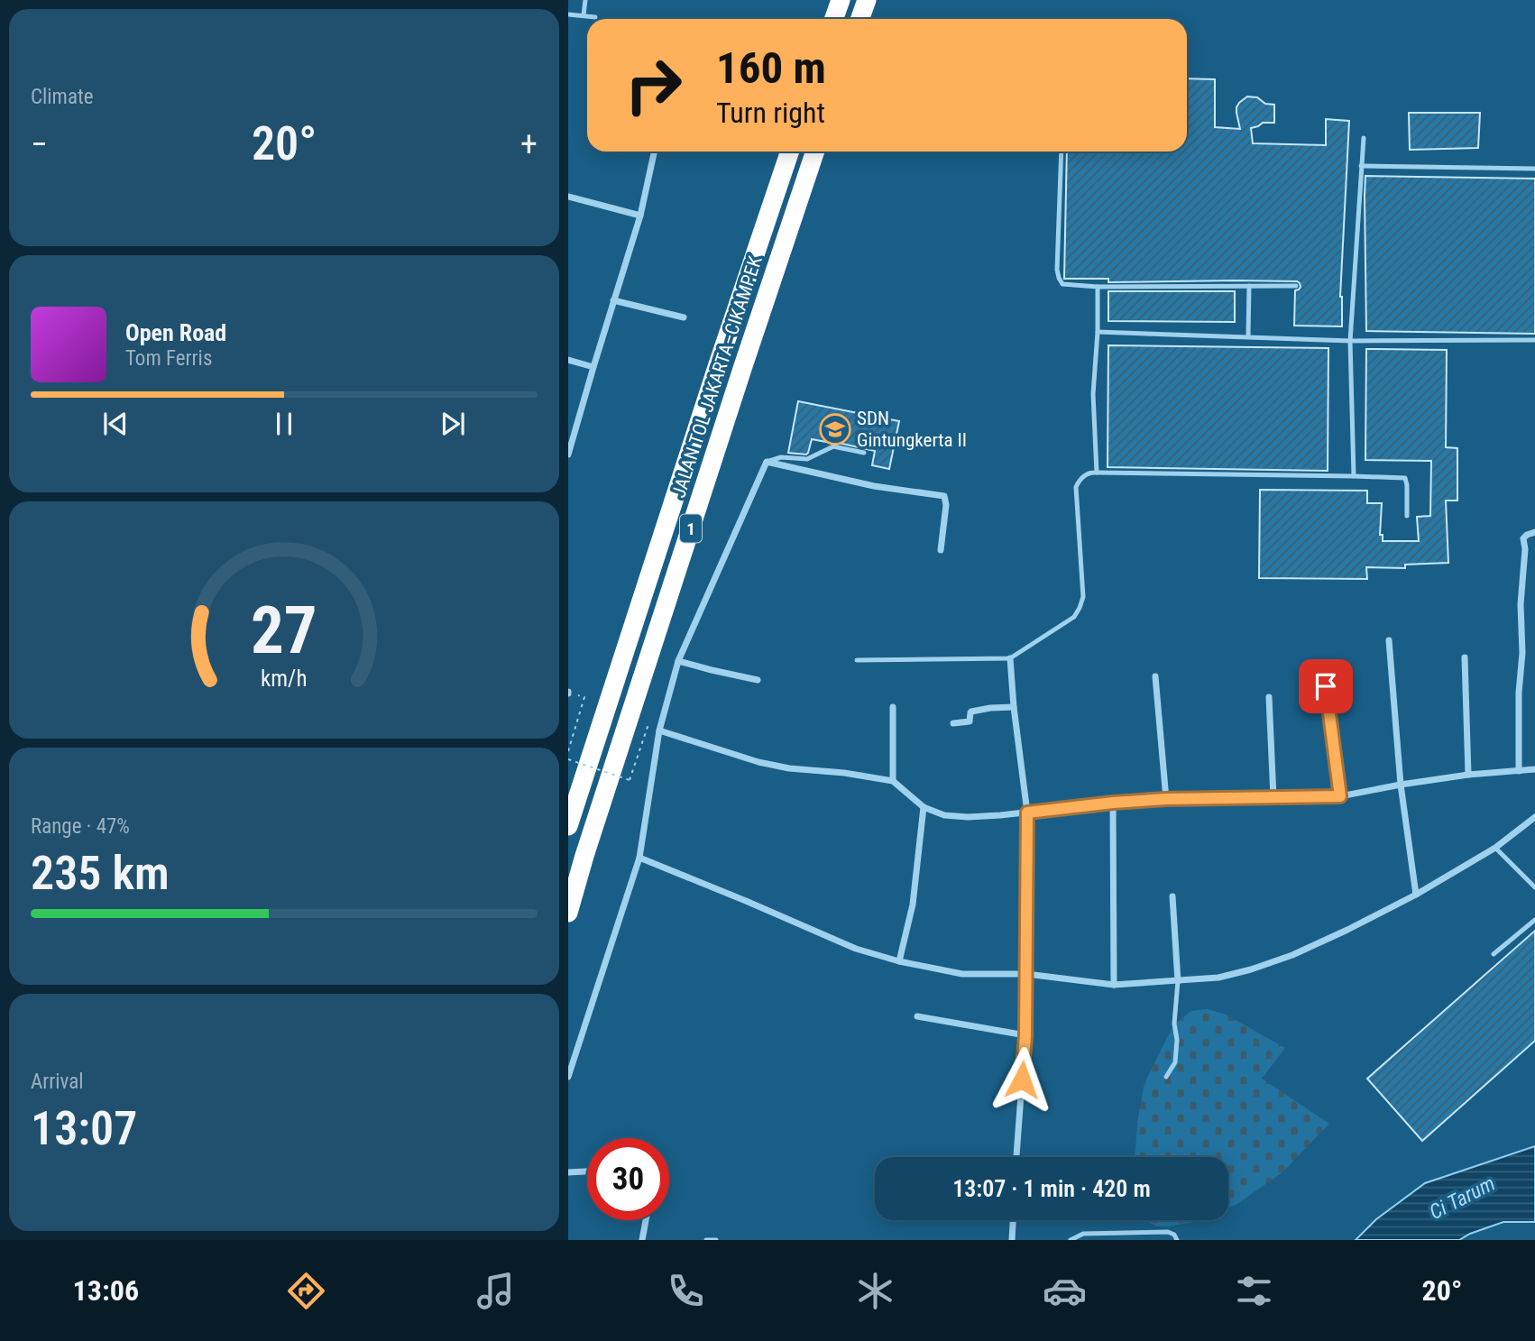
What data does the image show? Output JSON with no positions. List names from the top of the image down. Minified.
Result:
{"streets":{"highway":["JALAN TOL JAKARTA–CIKAMPEK","1"]},"water":["Ci Tarum"],"places":{"school or university":["SDN Gintungkerta II"]},"page":{"tile":["Climate",["Range · 47%","235 km"],["Arrival","13:07"]],"turn":["160 m","Turn right"],"heat":["−","20°","+"],"song":["Open Road","Tom Ferris"],"limit":"30","trip":"13:07 · 1 min · 420 m","tabs":["13:06","20°"],"gauge":["27","km/h"]}}
